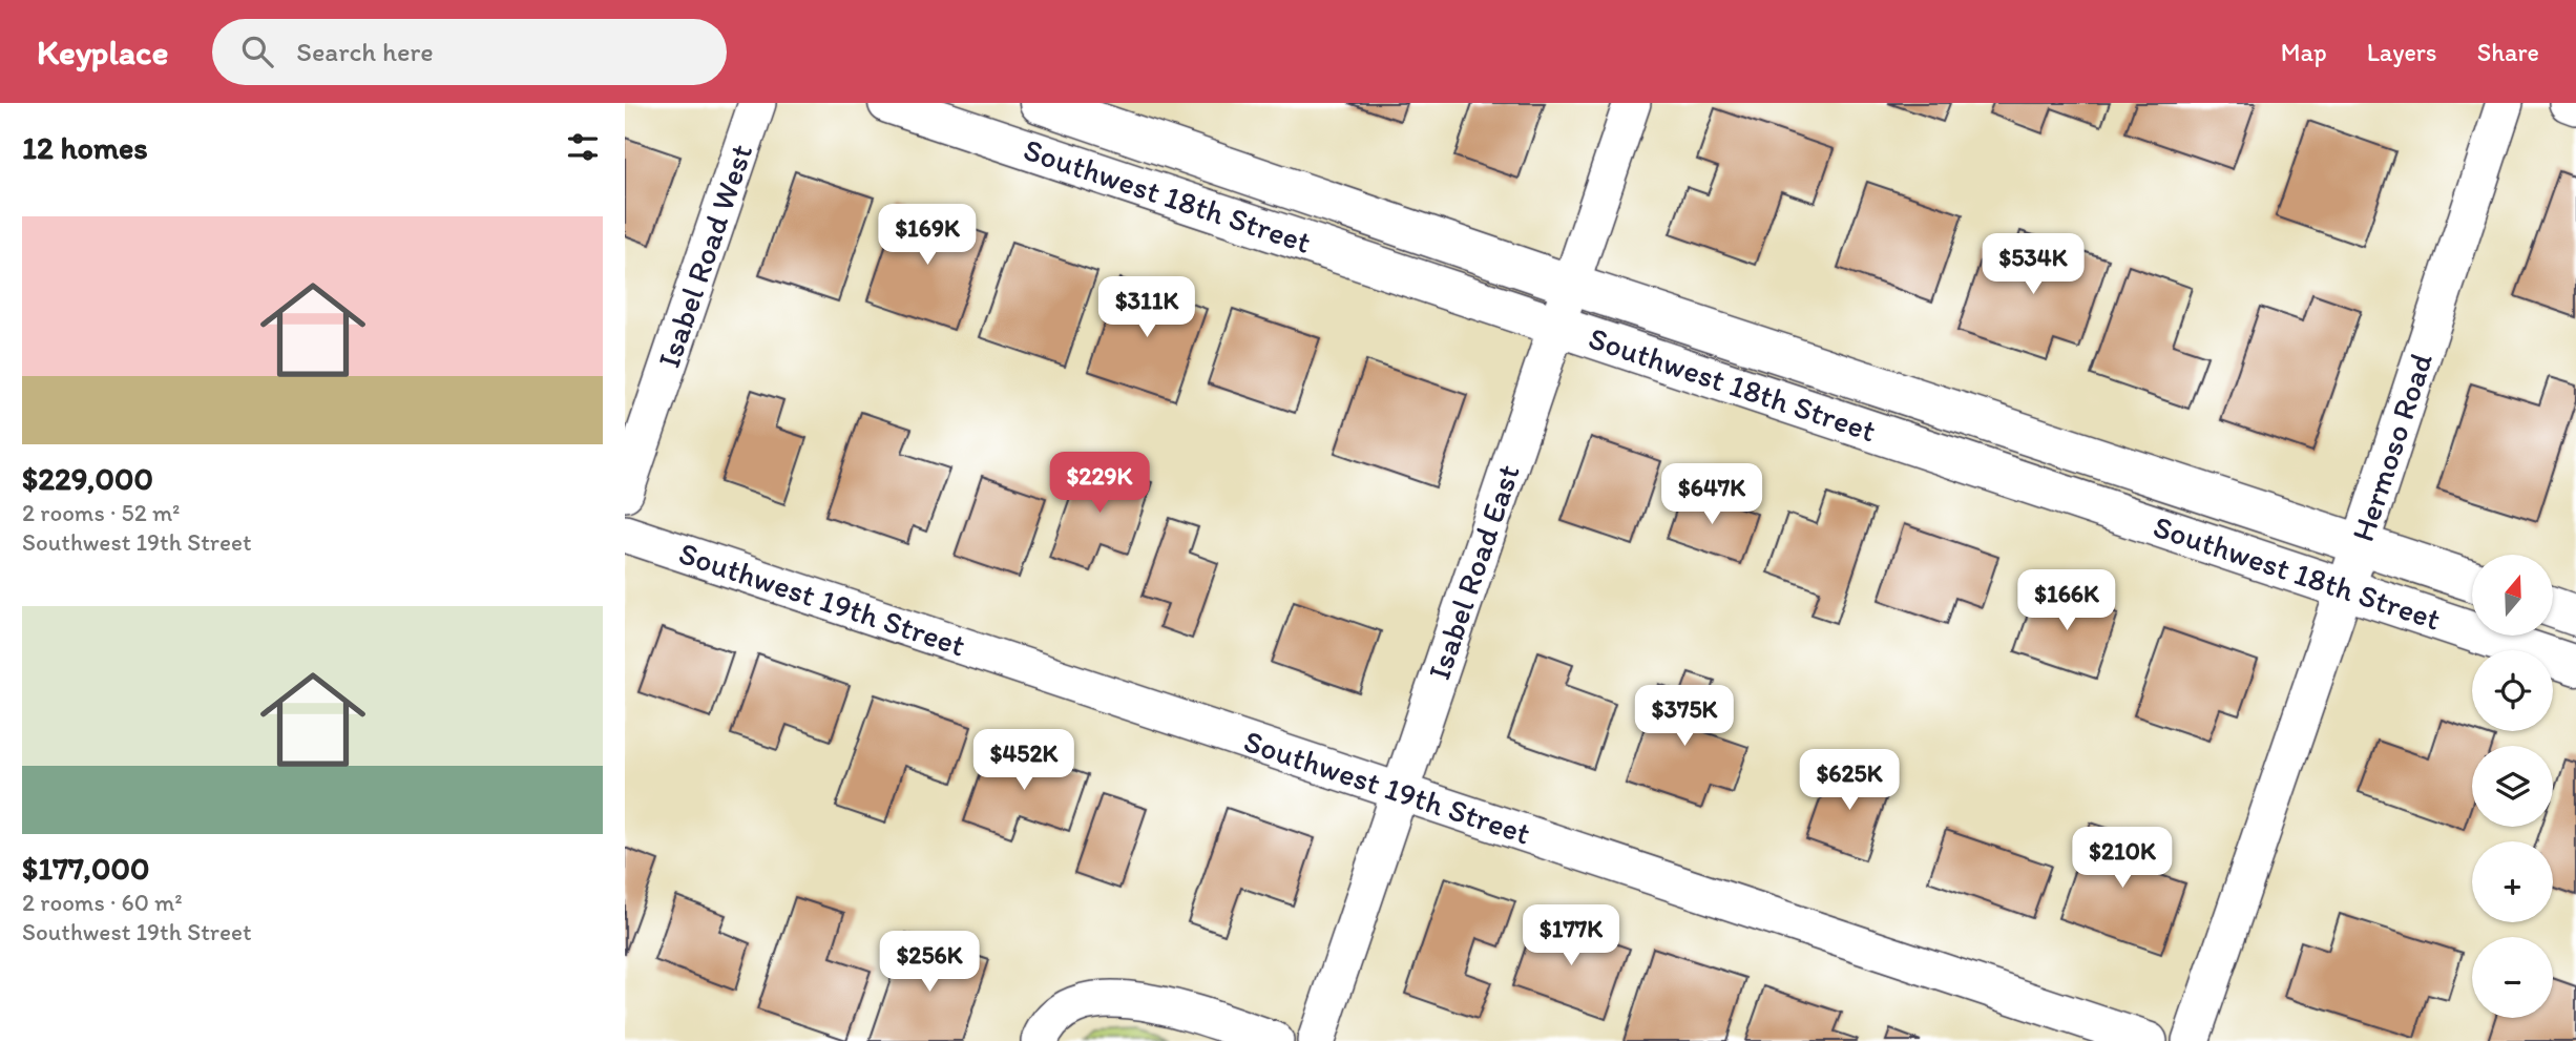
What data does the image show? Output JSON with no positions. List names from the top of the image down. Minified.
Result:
{"streets":{"main road":["Southwest 18th Street"],"street":["Isabel Road West","Hermoso Road","Isabel Road East","Southwest 19th Street"]},"crossings":[["Southwest 18th Street","Hermoso Road"],["Southwest 18th Street","Isabel Road East"],["Isabel Road East","Southwest 19th Street"]],"north":"top","page":{"header":"Keyplace","search":"Search here","nav":["Map","Layers","Share"],"heading":"12 homes","list":[{"name":"$229,000","note":"2 rooms · 52 m² · Southwest 19th Street"},{"name":"$177,000","note":"2 rooms · 60 m² · Southwest 19th Street"}],"price":["$169K","$534K","$311K","$229K","$647K","$166K","$375K","$452K","$625K","$210K","$177K","$256K"],"map_buttons":["+","−"]}}
